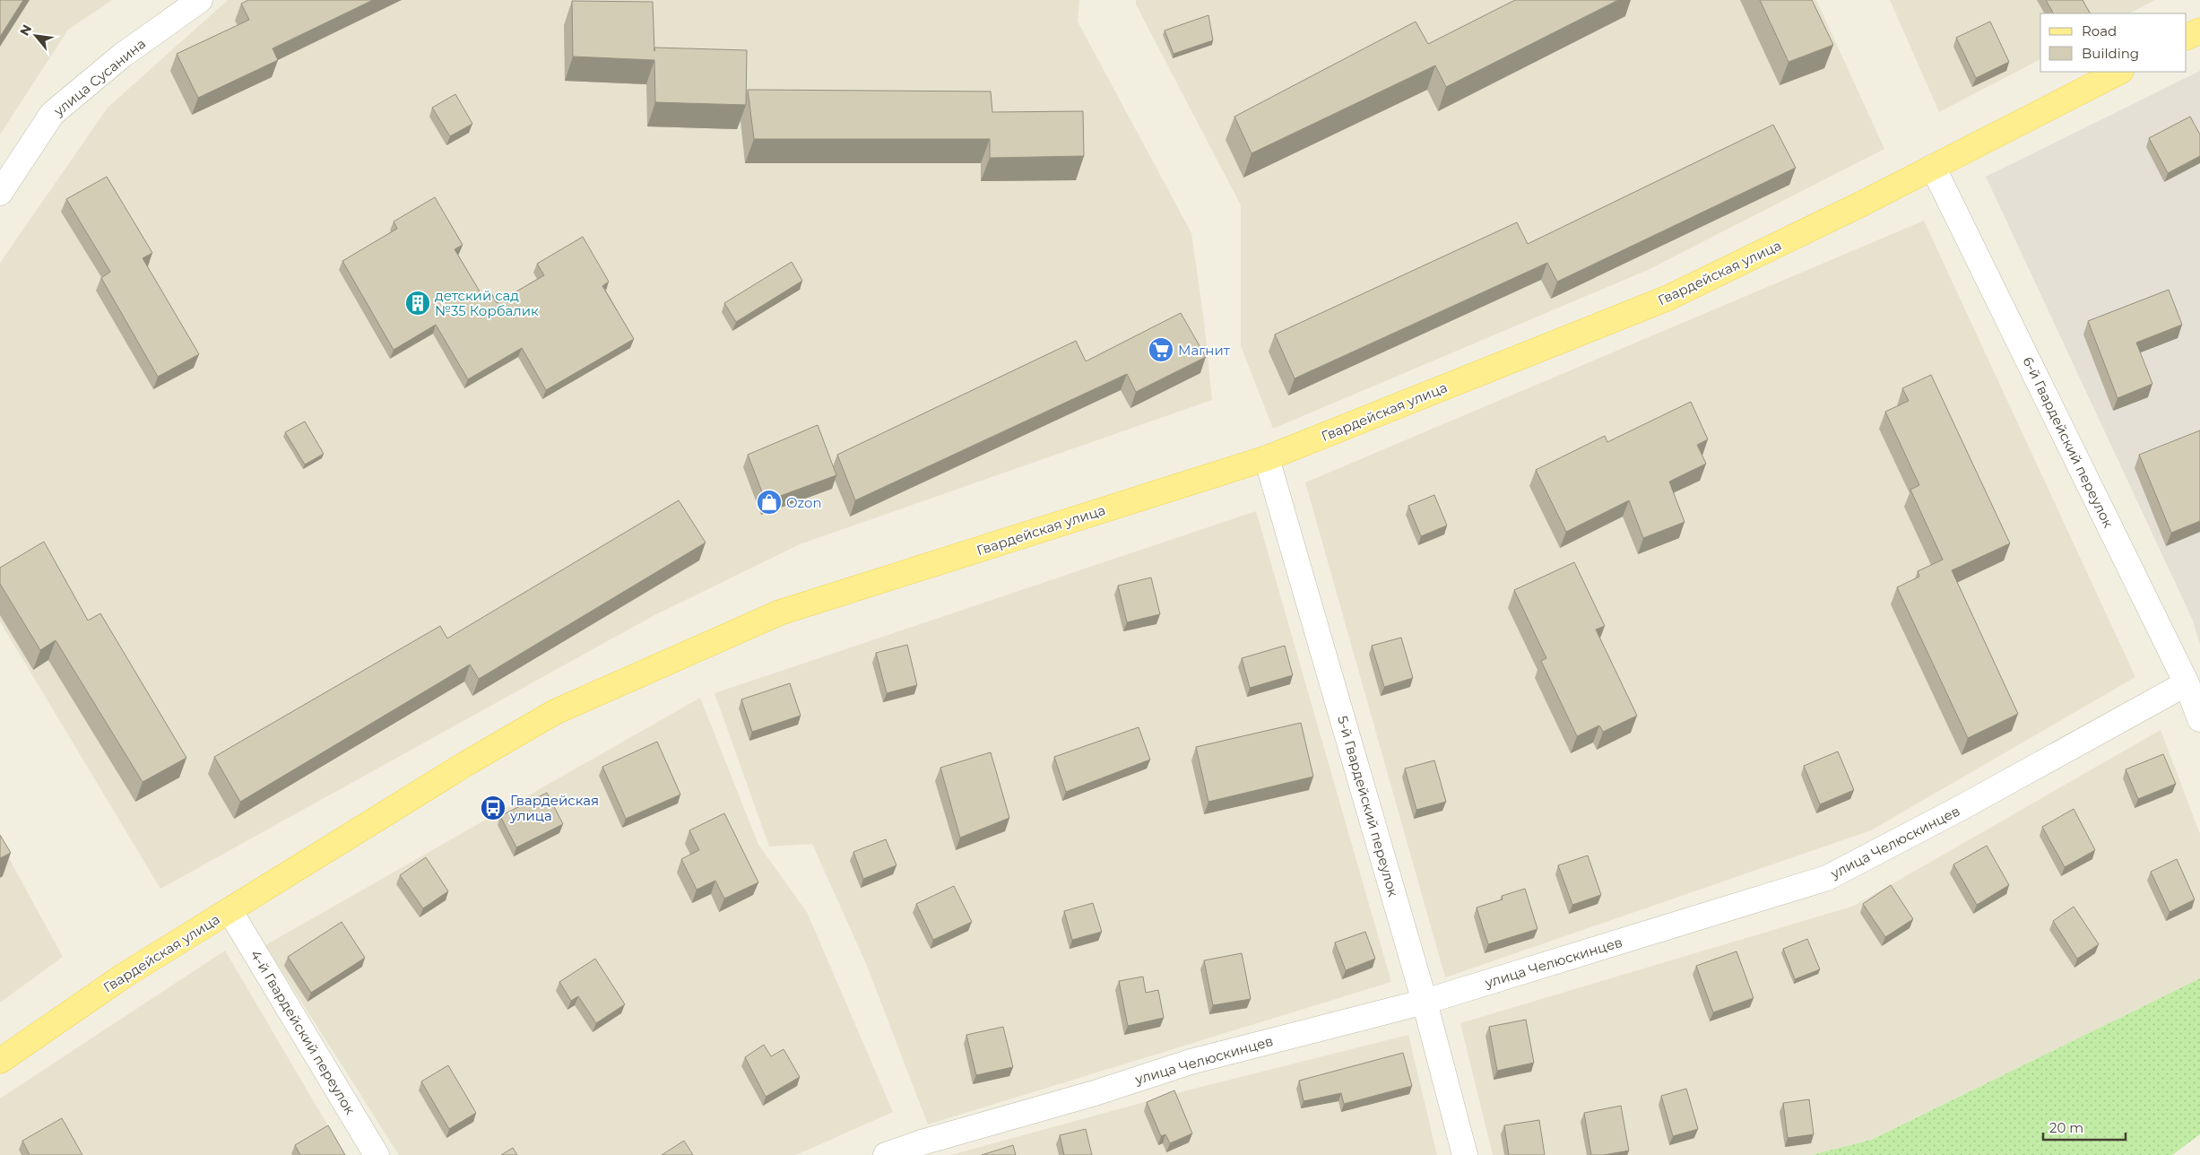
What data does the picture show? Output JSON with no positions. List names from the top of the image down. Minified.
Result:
{"streets":{"main road":["Гвардейская улица"],"street":["улица Сусанина","6-й Гвардейский переулок","5-й Гвардейский переулок","улица Челюскинцев","4-й Гвардейский переулок"]},"crossings":[["Гвардейская улица","6-й Гвардейский переулок"],["Гвардейская улица","5-й Гвардейский переулок"],["Гвардейская улица","4-й Гвардейский переулок"],["6-й Гвардейский переулок","улица Челюскинцев"],["5-й Гвардейский переулок","улица Челюскинцев"]],"places":{"building":["детский сад №35 Корбалик"],"supermarket":["Магнит"],"shop":["Ozon"],"bus stop":["Гвардейская улица"]},"legend":["Road","Building"],"scale_bar":"20 m","north":"top left"}
